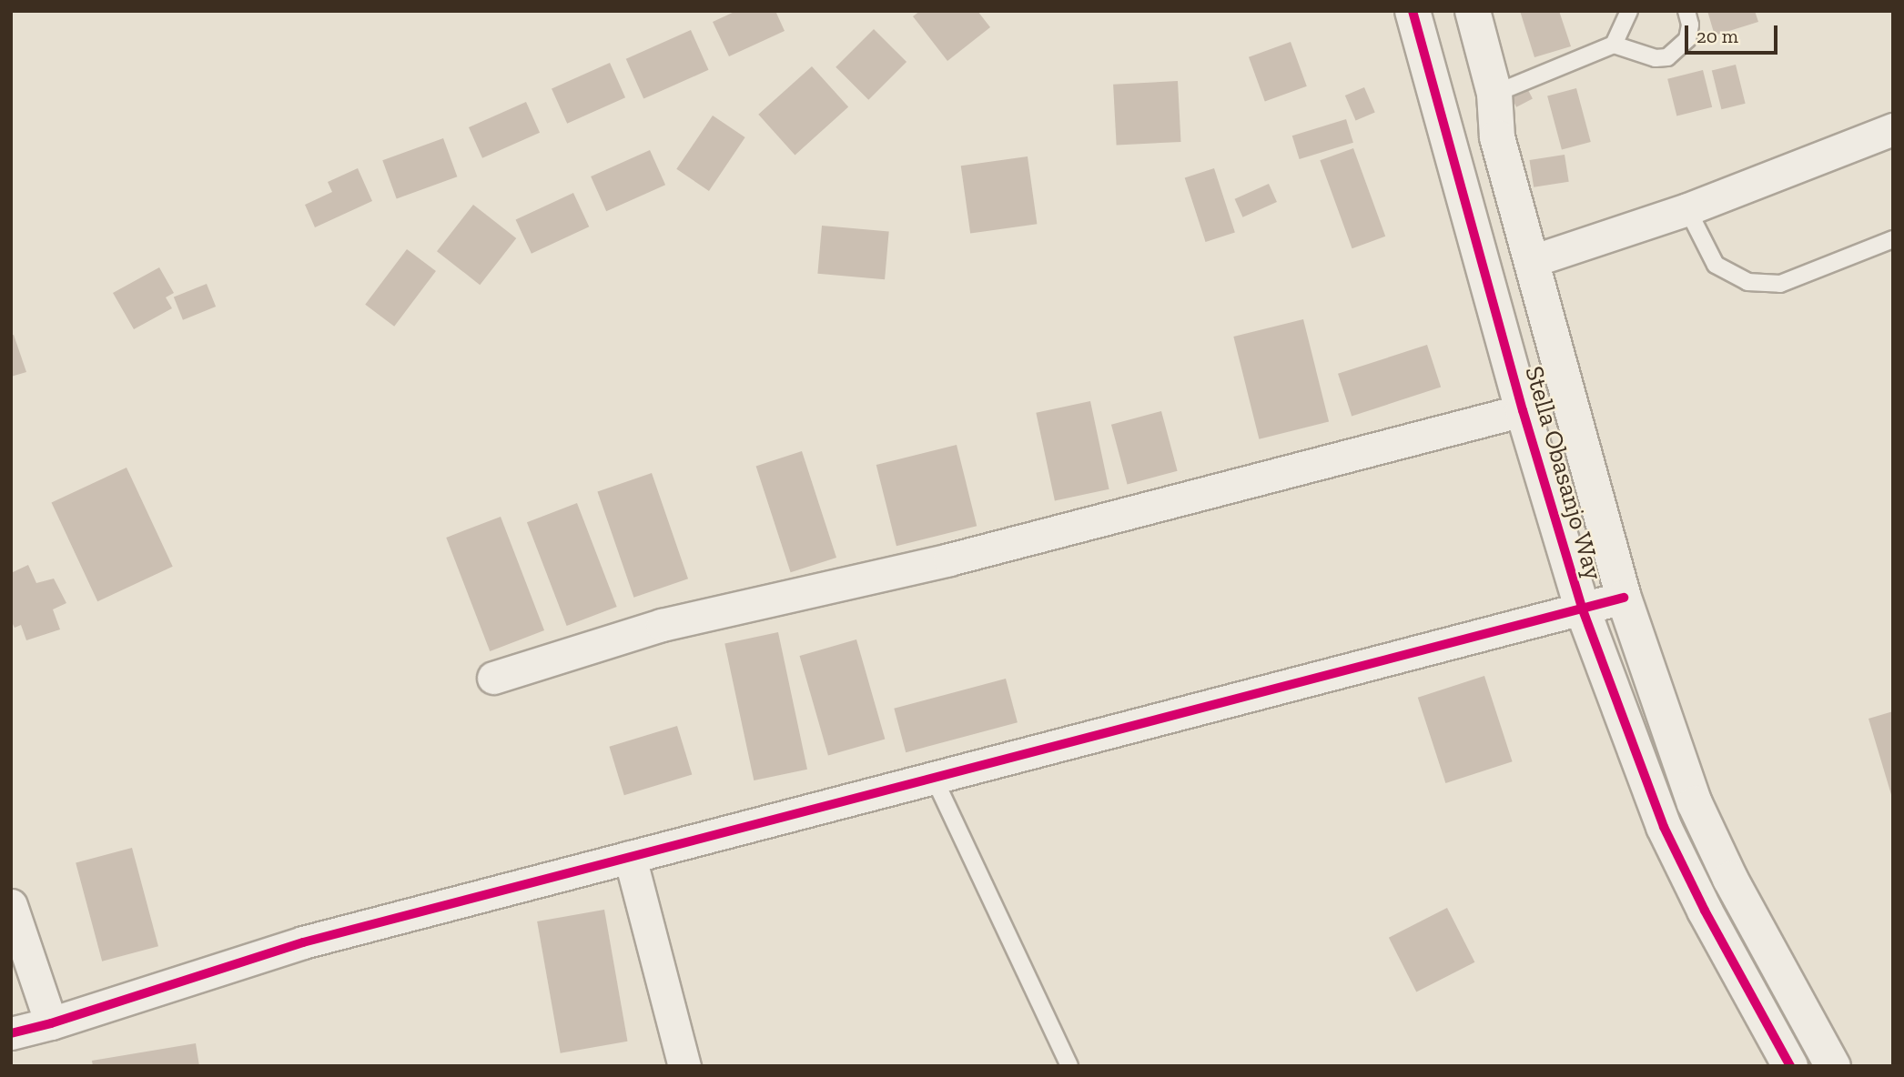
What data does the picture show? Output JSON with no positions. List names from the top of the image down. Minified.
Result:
{"streets":{"street":["Stella Obasanjo Way"]},"scale_bar":"20 m"}
